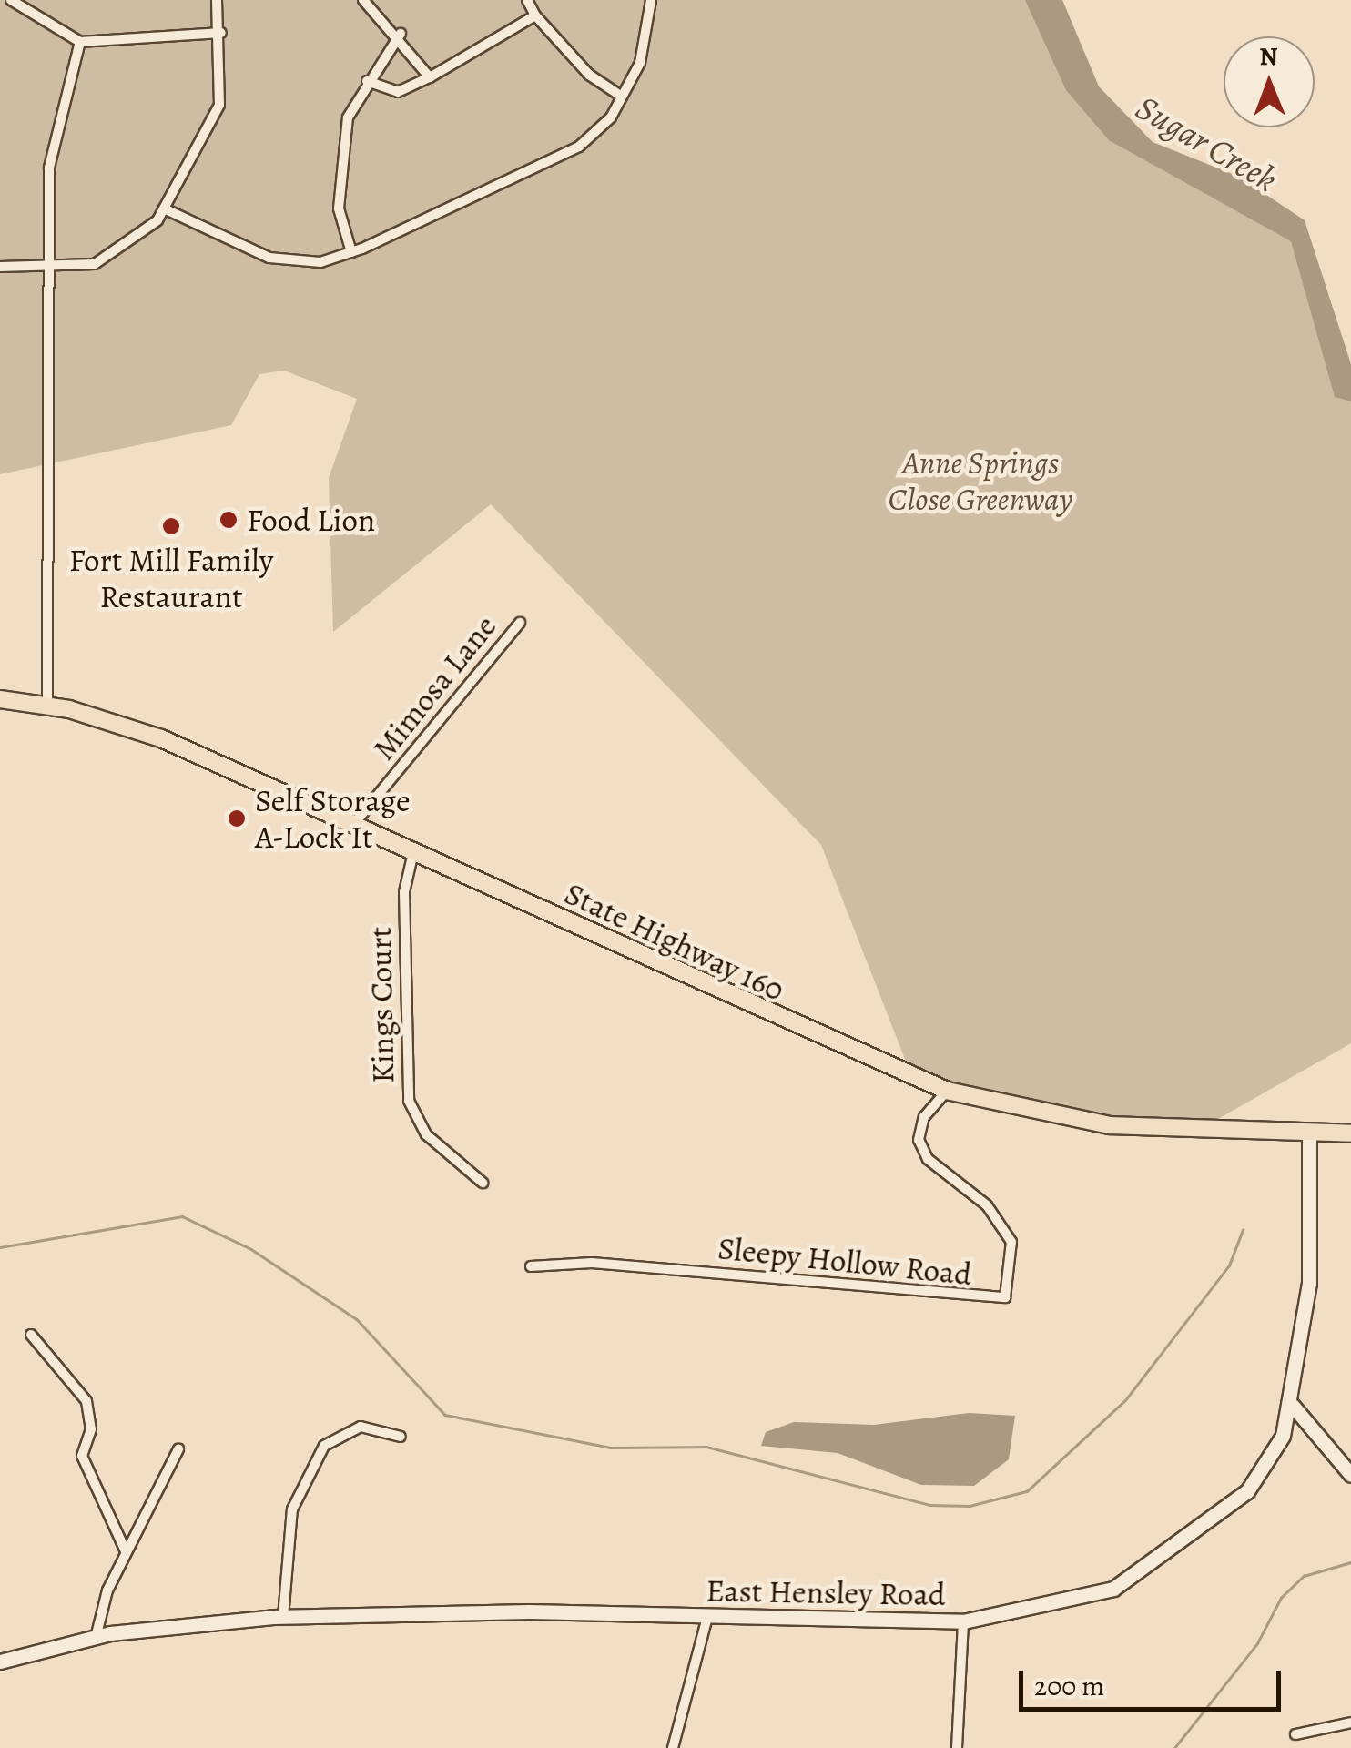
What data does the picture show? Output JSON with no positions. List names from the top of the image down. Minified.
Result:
{"streets":{"main road":["State Highway 160","East Hensley Road"],"street":["Mimosa Lane","Kings Court","Sleepy Hollow Road"]},"crossings":[["Mimosa Lane","State Highway 160"],["State Highway 160","Kings Court"],["State Highway 160","Sleepy Hollow Road"],["State Highway 160","East Hensley Road"]],"water":["Sugar Creek"],"parks":["Anne Springs Close Greenway"],"places":["Food Lion","Fort Mill Family Restaurant","Self Storage A-Lock It"],"scale_bar":"200 m","north":"top"}
